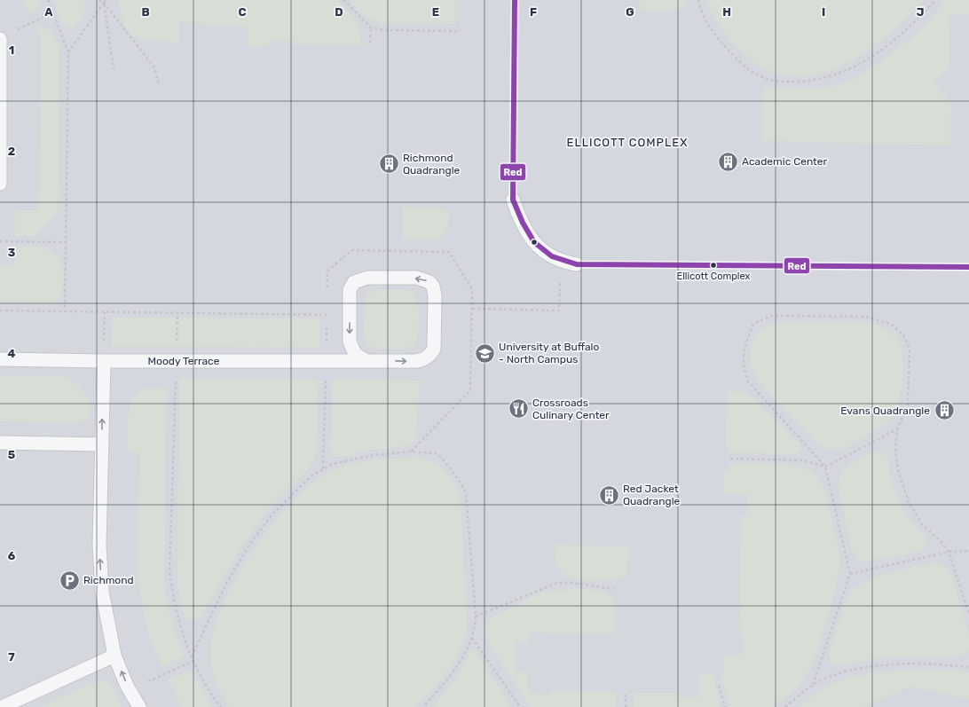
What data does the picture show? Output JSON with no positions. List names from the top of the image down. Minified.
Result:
{"streets":{"lane":["Moody Terrace"]},"districts":["ELLICOTT COMPLEX"],"places":{"building":["Academic Center","Richmond Quadrangle","Evans Quadrangle","Red Jacket Quadrangle"],"other":["Ellicott Complex"],"school or university":["University at Buffalo - North Campus"],"restaurant":["Crossroads Culinary Center"],"parking":["Richmond"]},"lines":["transit line Red"],"grid":{"columns":["A","B","C","D","E","F","G","H","I","J"],"rows":["1","2","3","4","5","6","7"]}}
